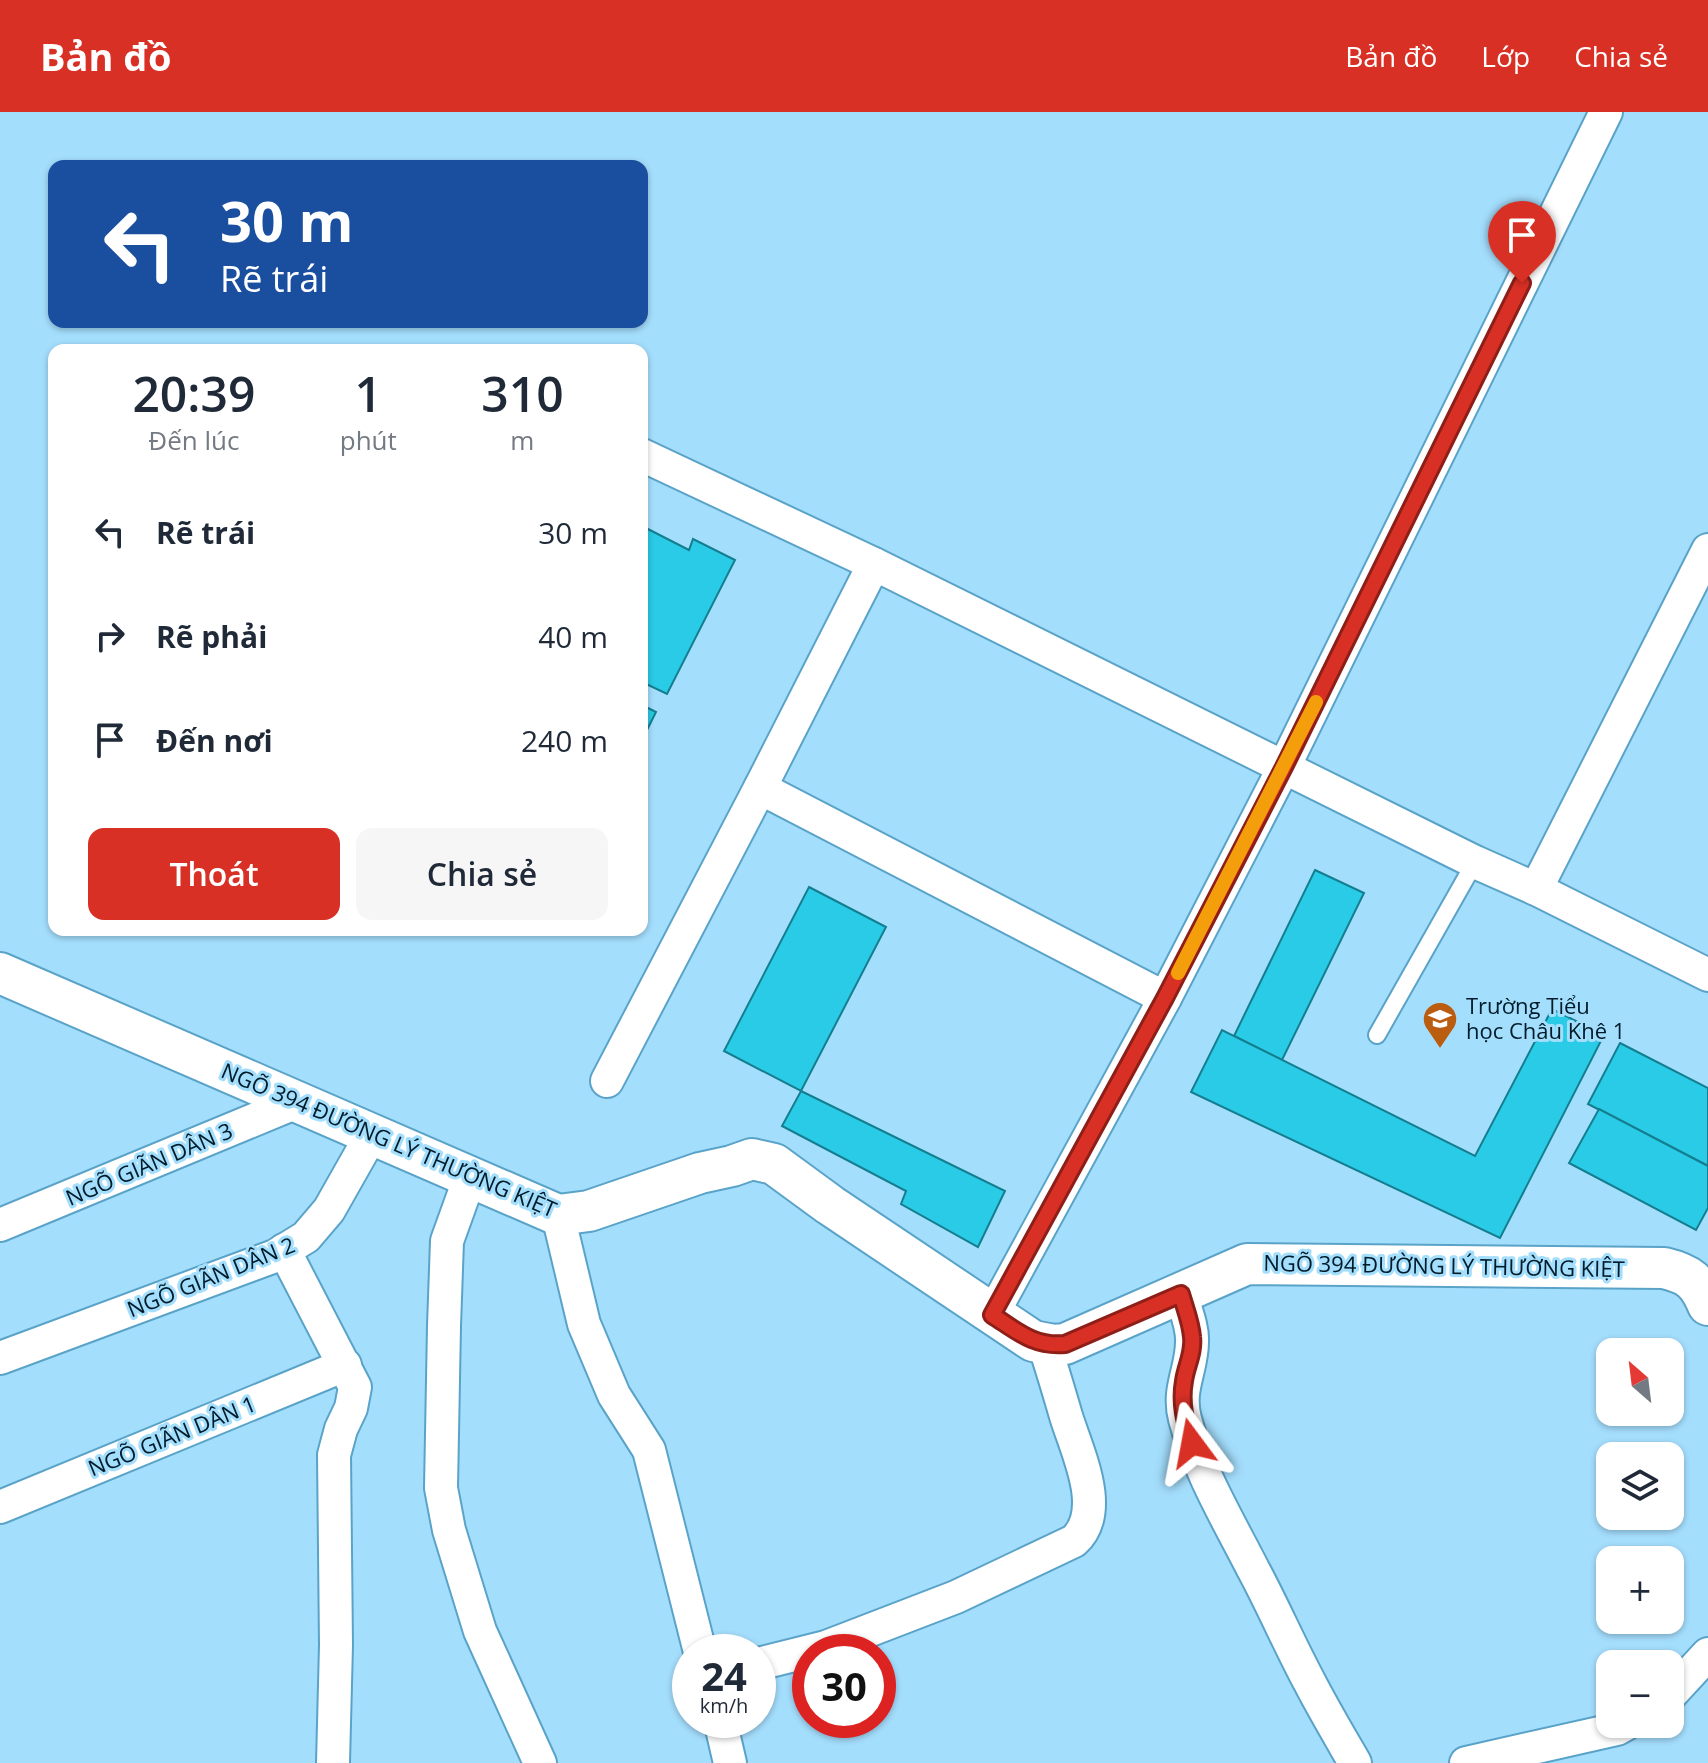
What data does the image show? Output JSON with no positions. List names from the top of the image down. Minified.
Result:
{"streets":{"street":["NGÕ 394 ĐƯỜNG LÝ THƯỜNG KIỆT","NGÕ GIÃN DÂN 3","NGÕ GIÃN DÂN 2","NGÕ GIÃN DÂN 1"]},"crossings":[["NGÕ 394 ĐƯỜNG LÝ THƯỜNG KIỆT","NGÕ GIÃN DÂN 3"],["NGÕ 394 ĐƯỜNG LÝ THƯỜNG KIỆT","NGÕ GIÃN DÂN 2"]],"places":{"school or university":["Trường Tiểu học Châu Khê 1"]},"north":"top left","page":{"header":"Bản đồ","nav":["Bản đồ","Lớp","Chia sẻ"],"turn":["30 m","Rẽ trái"],"eta":["20:39","Đến lúc","1","phút","310","m"],"list":[{"name":"Rẽ trái","value":"30 m"},{"name":"Rẽ phải","value":"40 m"},{"name":"Đến nơi","value":"240 m"}],"buttons":["Thoát","Chia sẻ"],"map_buttons":["+","−"],"speed":"24 km/h","limit":"30"}}
